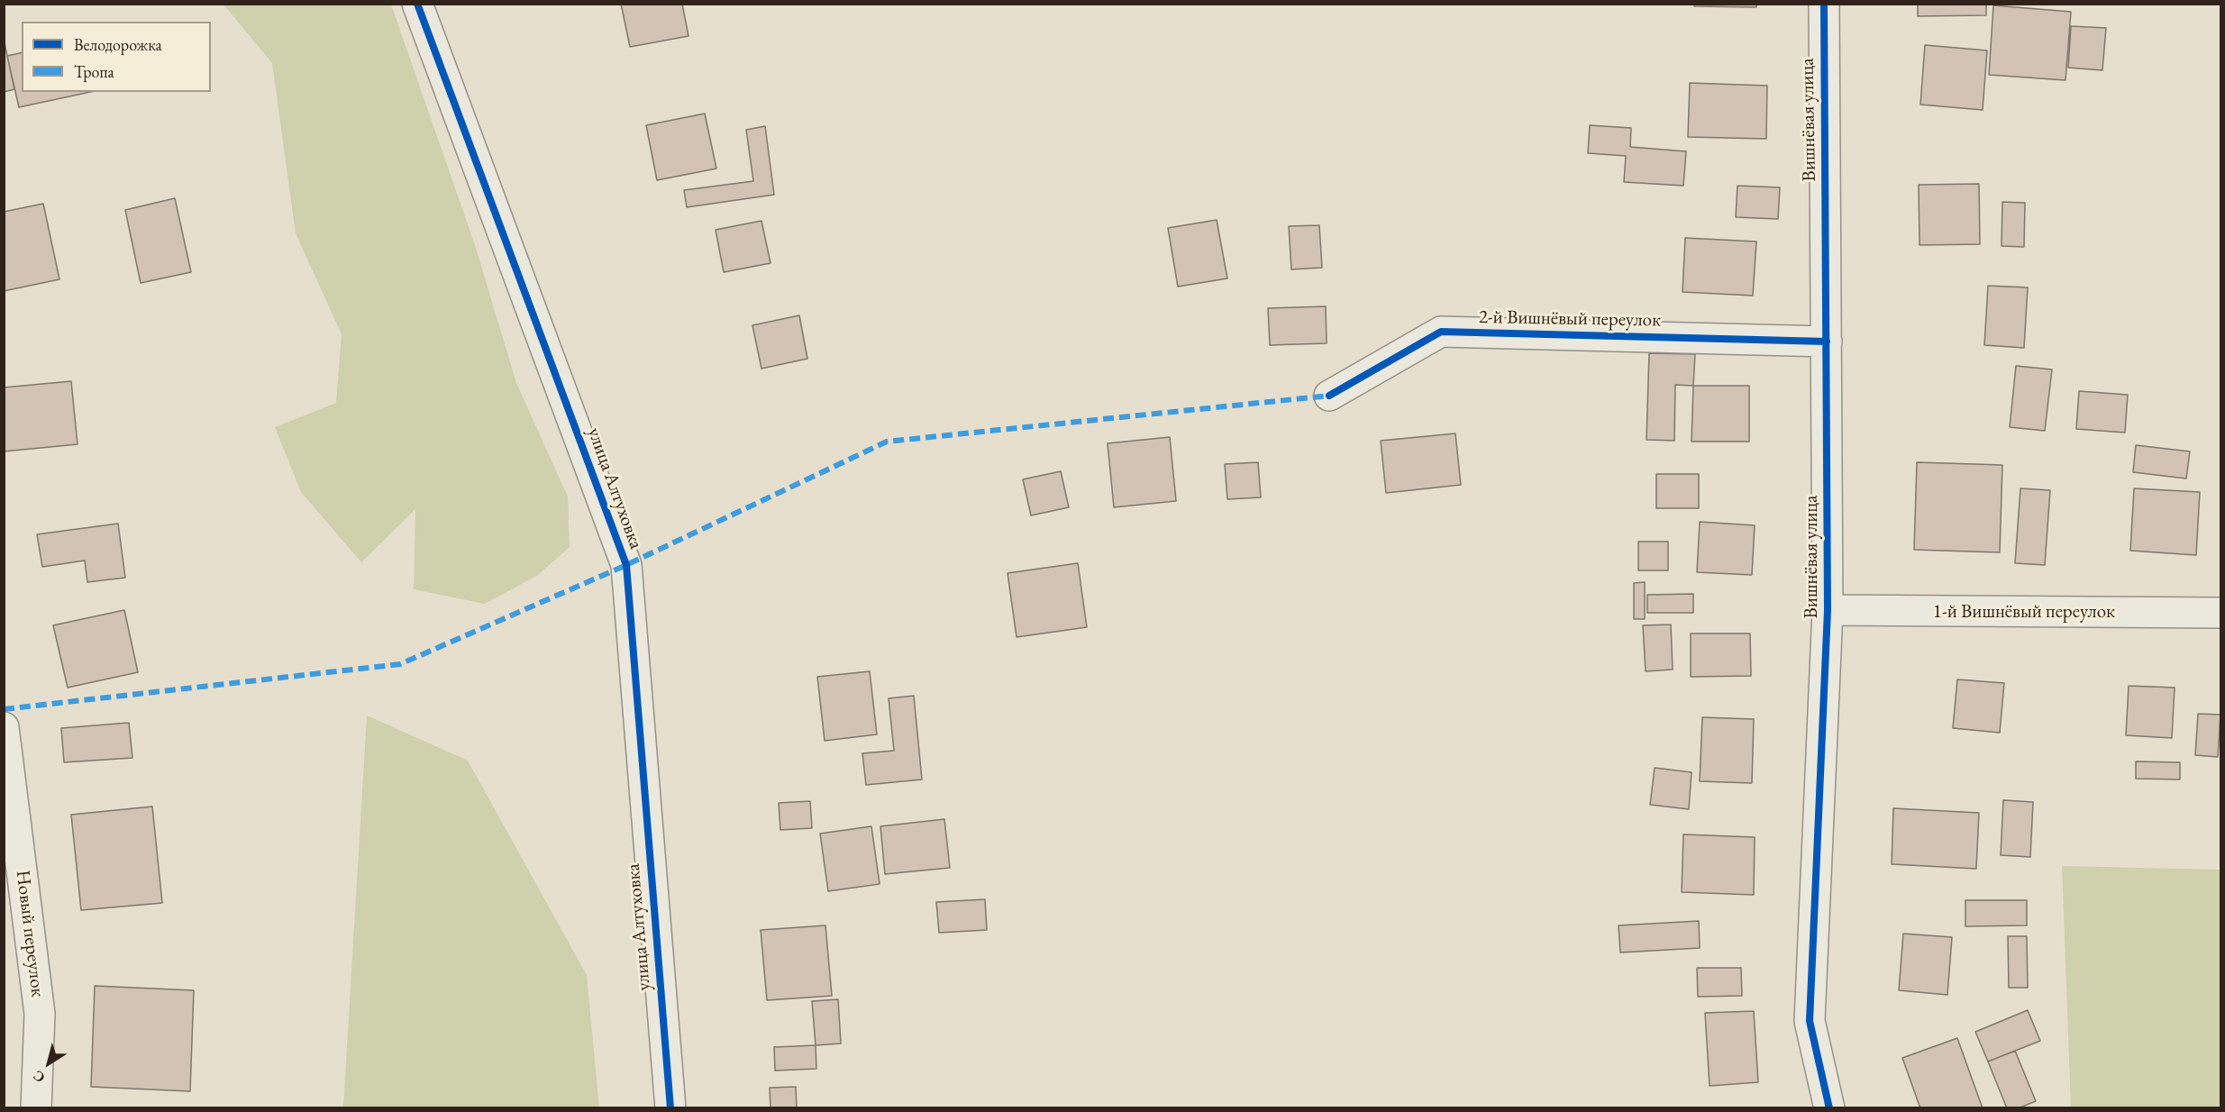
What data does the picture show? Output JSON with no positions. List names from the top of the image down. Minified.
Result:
{"streets":{"street":["Вишнёвая улица","2-й Вишнёвый переулок","улица Алтуховка","1-й Вишнёвый переулок","Новый переулок"]},"crossings":[["Вишнёвая улица","2-й Вишнёвый переулок"],["Вишнёвая улица","1-й Вишнёвый переулок"]],"legend":["Велодорожка","Тропа"],"north":"bottom left"}
